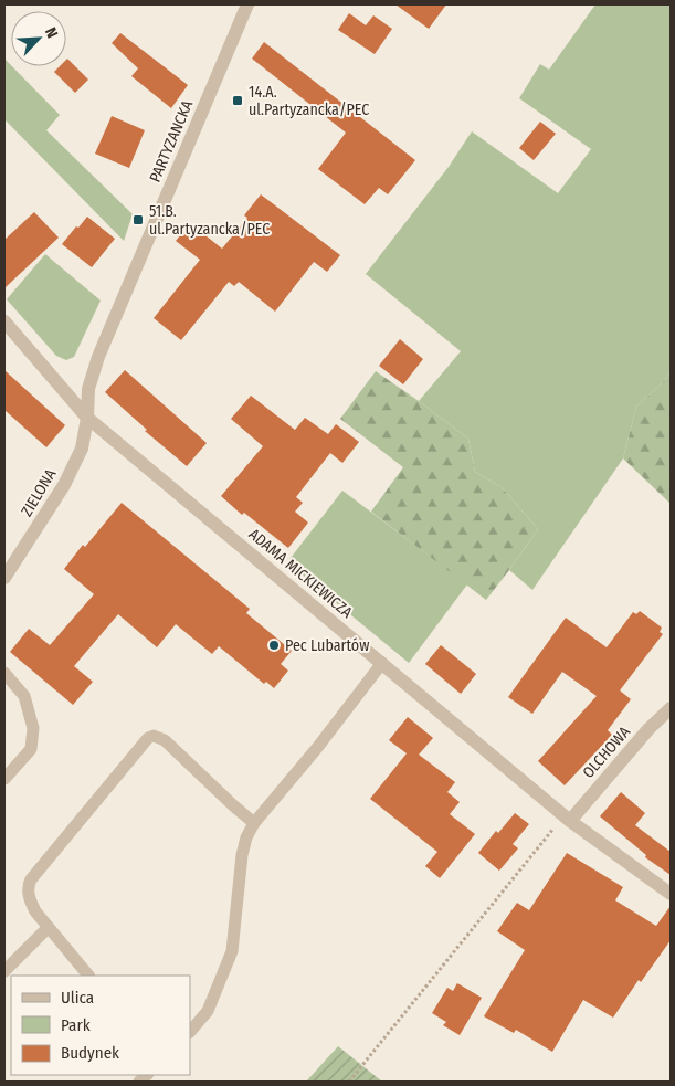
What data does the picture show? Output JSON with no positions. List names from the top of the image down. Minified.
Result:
{"streets":{"street":["PARTYZANCKA","ZIELONA","ADAMA MICKIEWICZA","OLCHOWA"]},"crossings":[["PARTYZANCKA","ZIELONA"],["PARTYZANCKA","ADAMA MICKIEWICZA"],["ZIELONA","ADAMA MICKIEWICZA"],["ADAMA MICKIEWICZA","OLCHOWA"]],"places":{"transit":["14.A. ul.Partyzancka/PEC","51.B. ul.Partyzancka/PEC"],"other":["Pec Lubartów"]},"legend":["Ulica","Park","Budynek"],"north":"top right"}
